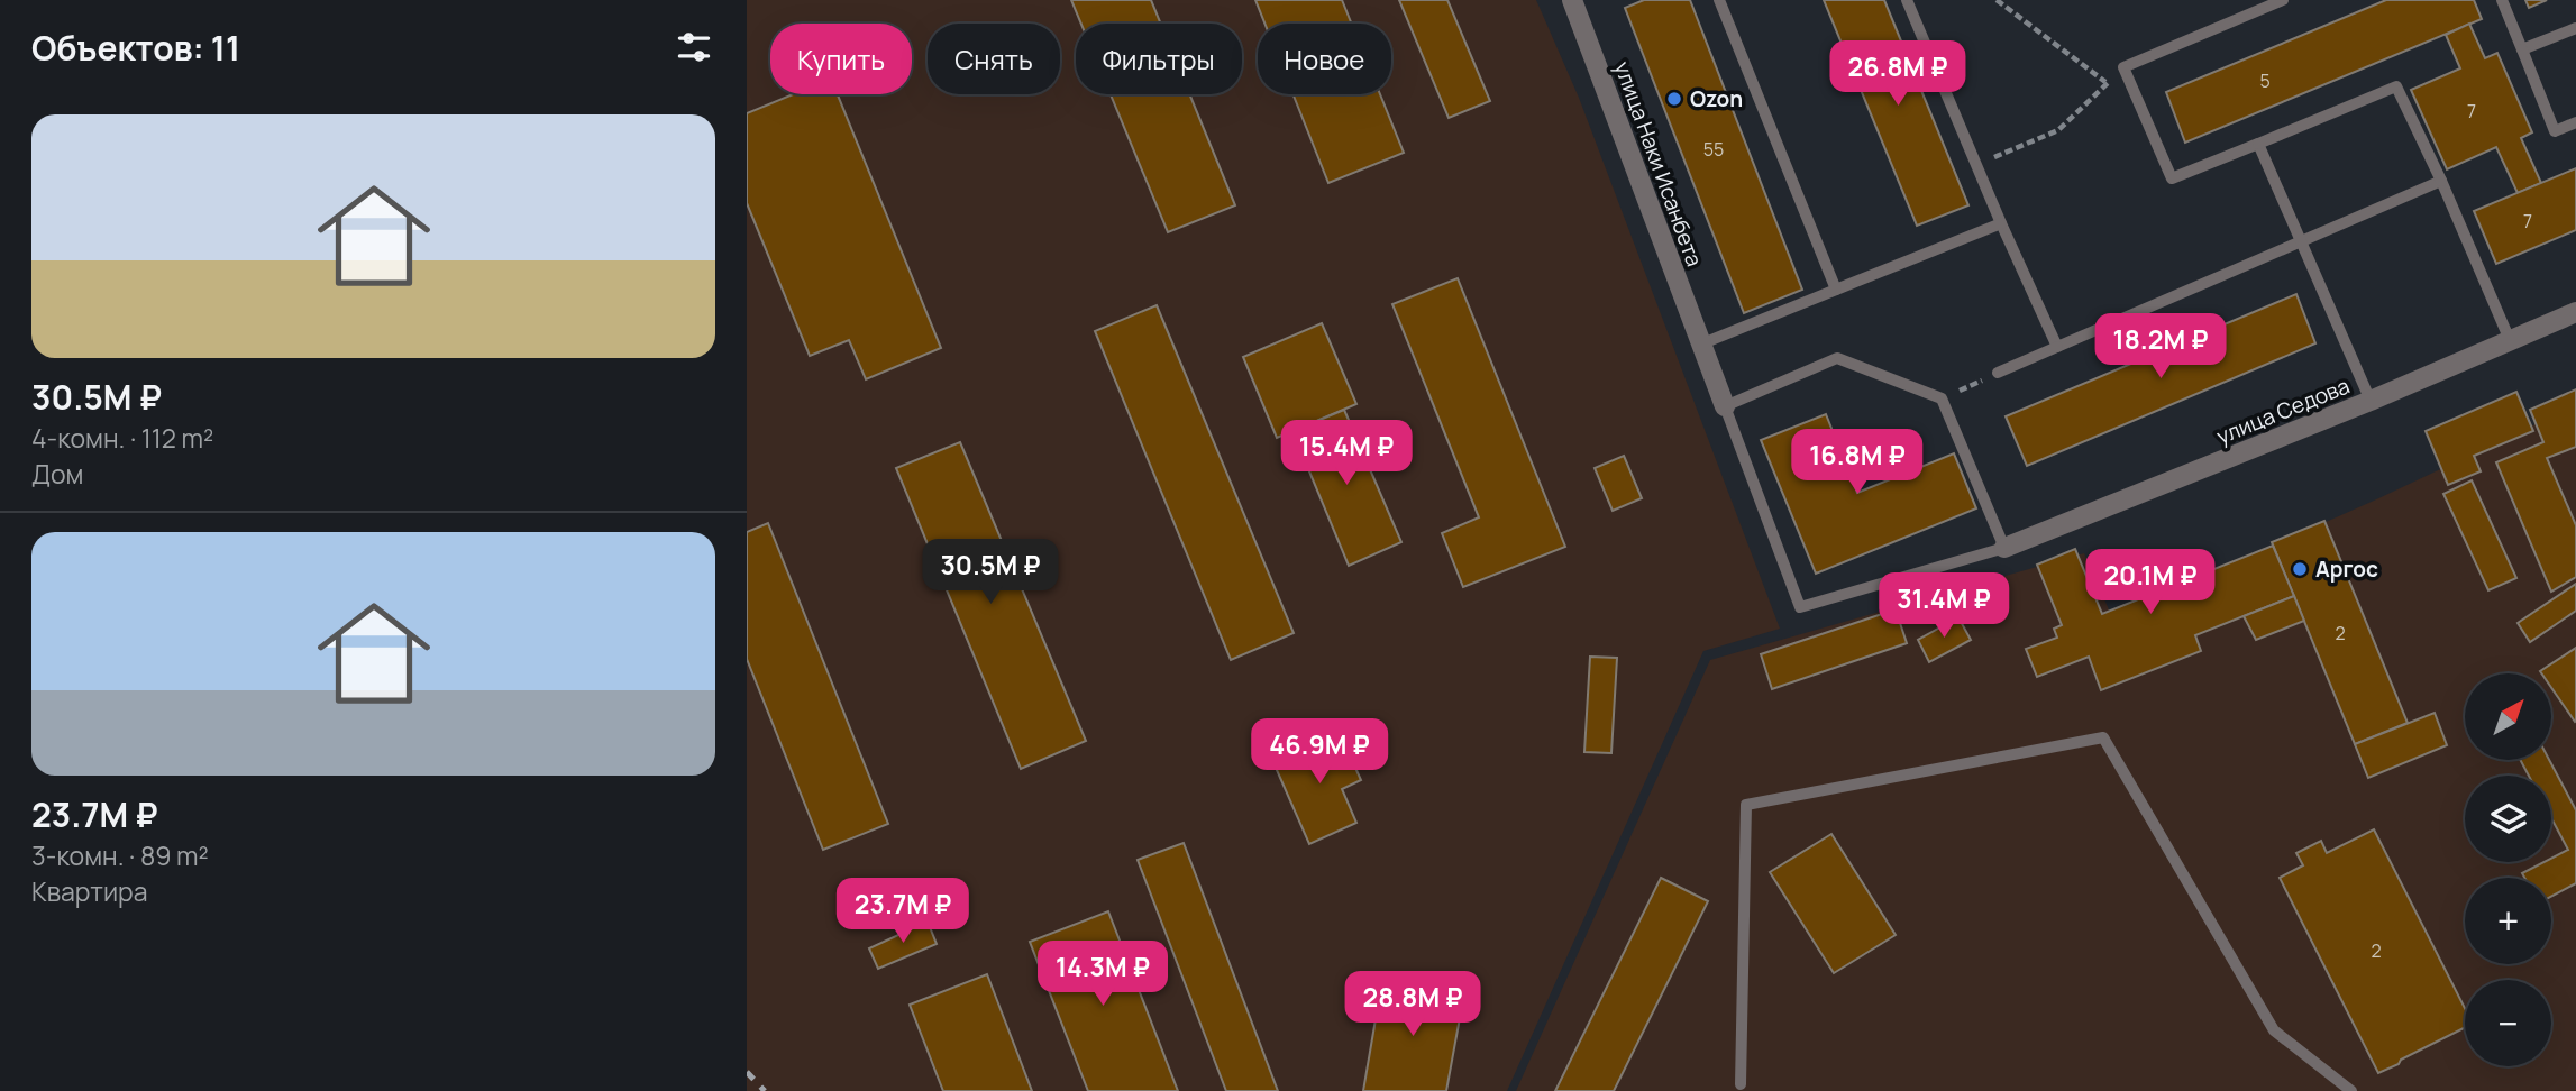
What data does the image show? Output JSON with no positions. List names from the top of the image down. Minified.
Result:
{"streets":{"street":["улица Наки Исанбета","улица Седова"]},"places":["Ozon","Аргос"],"house_numbers":["5","7","55","7","2","2"],"north":"top right","page":{"heading":"Объектов: 11","chip":["Купить","Снять","Фильтры","Новое"],"price":["26.8M ₽","18.2M ₽","15.4M ₽","16.8M ₽","30.5M ₽","20.1M ₽","31.4M ₽","46.9M ₽","23.7M ₽","14.3M ₽","28.8M ₽"],"list":[{"name":"30.5M ₽","note":"4-комн. · 112 m² · Дом"},{"name":"23.7M ₽","note":"3-комн. · 89 m² · Квартира"}],"map_buttons":["+","−"]}}
